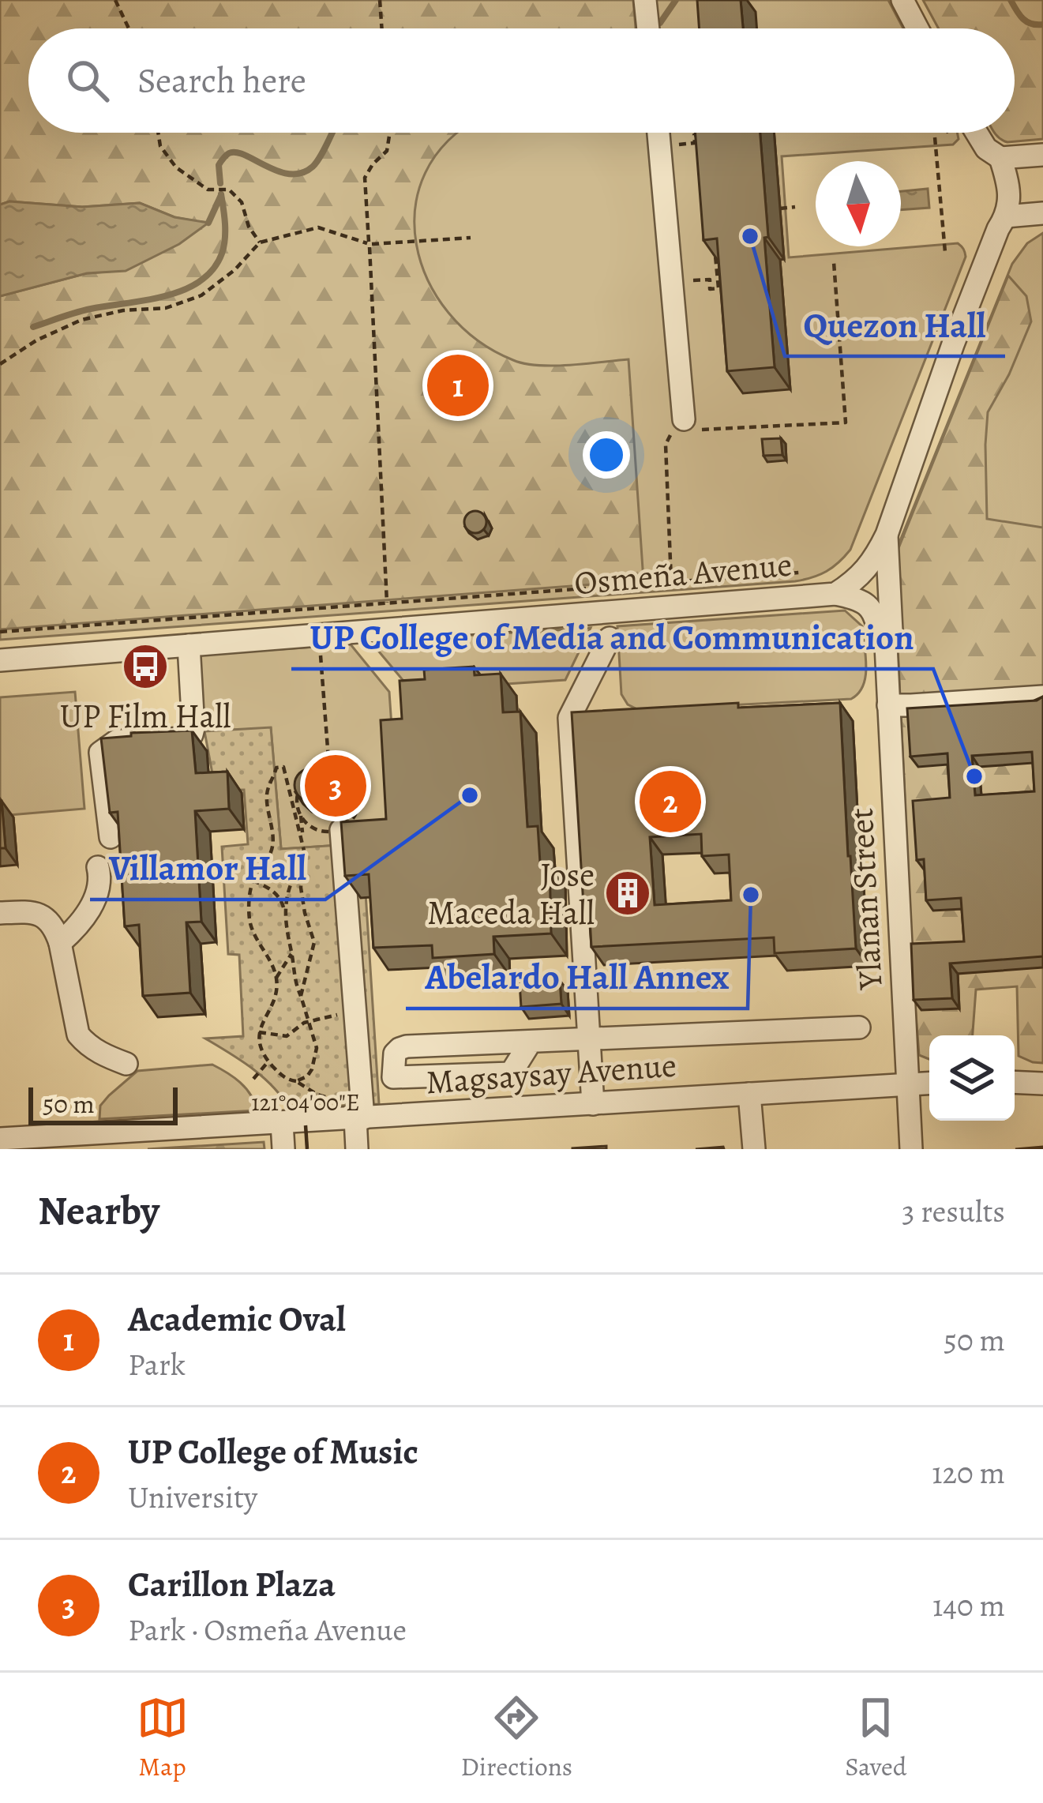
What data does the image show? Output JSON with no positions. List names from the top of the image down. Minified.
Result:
{"streets":{"street":["Osmeña Avenue","Ylanan Street","Magsaysay Avenue"]},"crossings":[["Osmeña Avenue","Ylanan Street"],["Ylanan Street","Magsaysay Avenue"]],"places":{"other":["Quezon Hall","UP College of Media and Communication","Villamor Hall","Abelardo Hall Annex"],"bus stop":["UP Film Hall"],"building":["Jose Maceda Hall"]},"scale_bar":"50 m","north":"bottom","page":{"search":"Search here","pins":["1","3","2"],"scale":"50 m","heading":["Nearby","3 results"],"list":[{"mark":"1","name":"Academic Oval","note":"Park","value":"50 m"},{"mark":"2","name":"UP College of Music","note":"University","value":"120 m"},{"mark":"3","name":"Carillon Plaza","note":"Park · Osmeña Avenue","value":"140 m"}],"nav":["Map","Directions","Saved"]},"coordinates":["121°04'00\"E"]}
